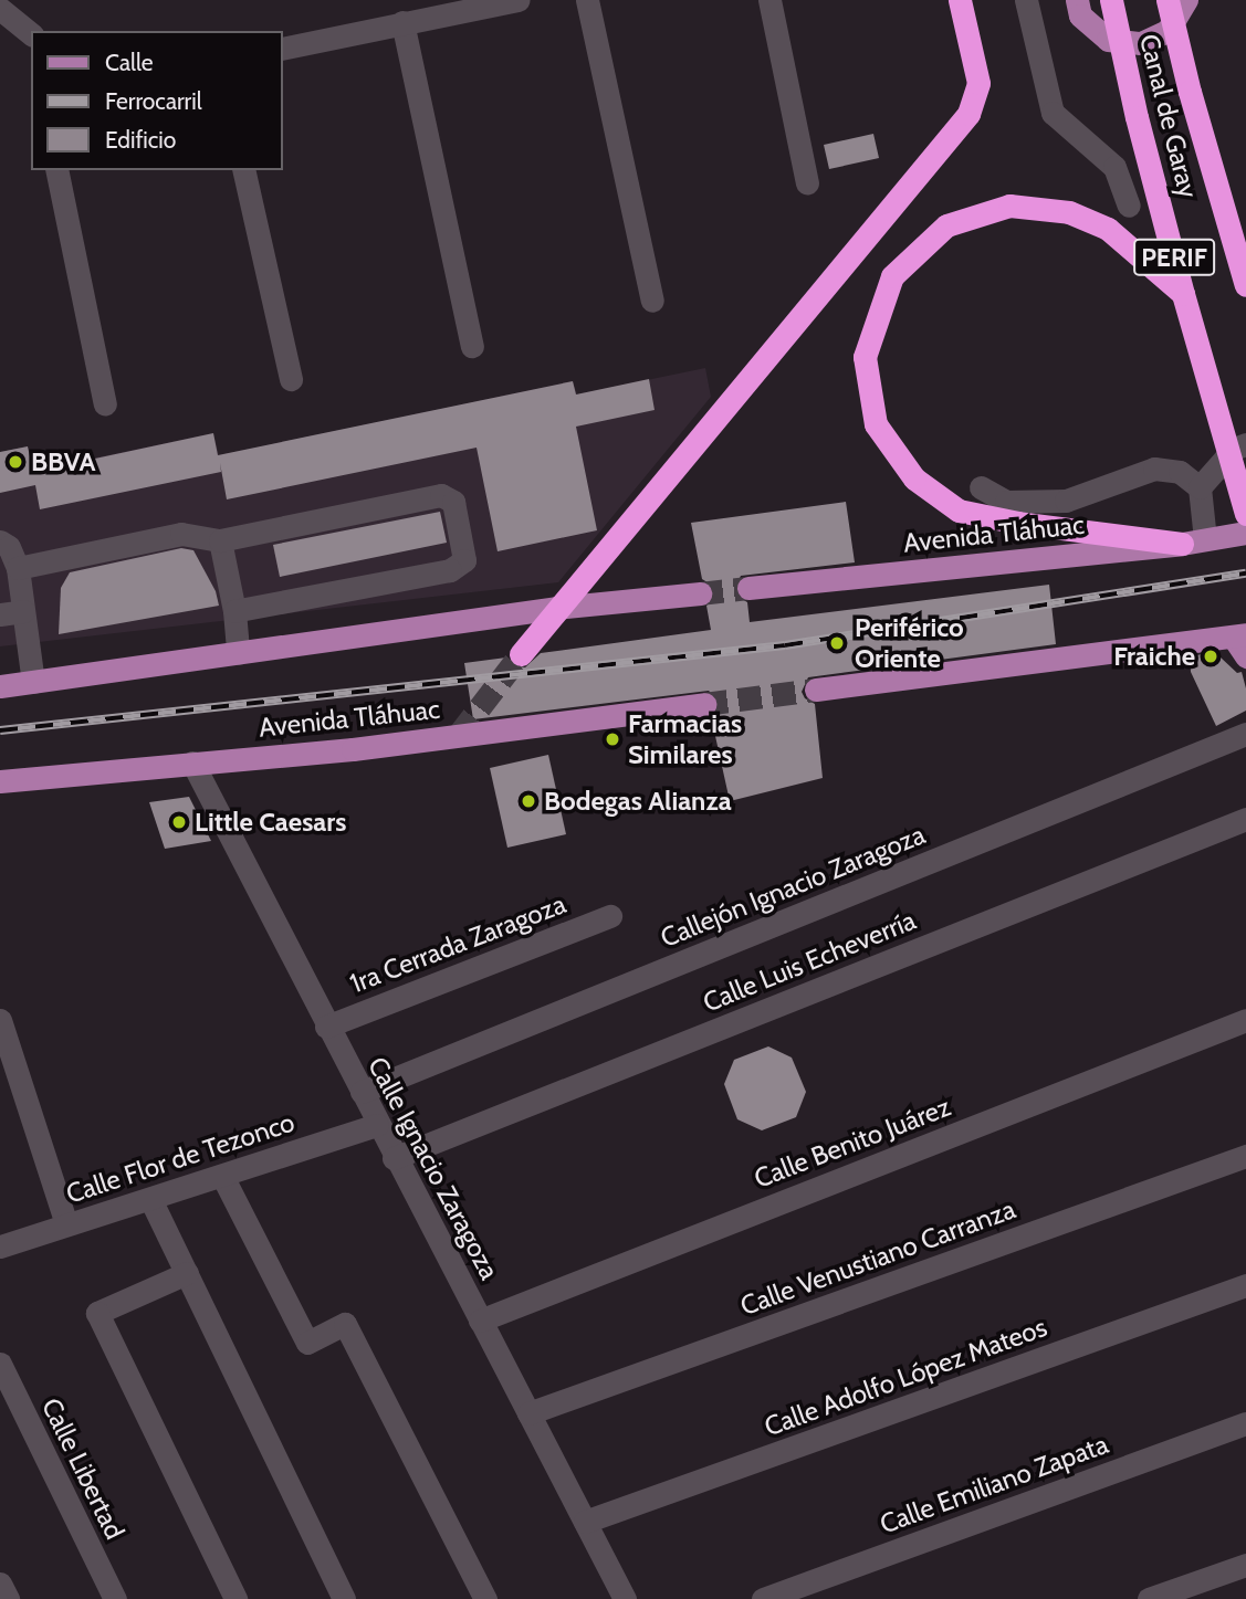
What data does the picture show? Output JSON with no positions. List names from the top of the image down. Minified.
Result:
{"streets":{"highway":["Canal de Garay","PERIF"],"main road":["Avenida Tláhuac"],"street":["Callejón Ignacio Zaragoza","1ra Cerrada Zaragoza","Calle Luis Echeverría","Calle Benito Juárez","Calle Flor de Tezonco","Calle Ignacio Zaragoza","Calle Venustiano Carranza","Calle Adolfo López Mateos","Calle Libertad","Calle Emiliano Zapata"]},"crossings":[["Avenida Tláhuac","Calle Ignacio Zaragoza"],["Callejón Ignacio Zaragoza","Calle Ignacio Zaragoza"],["1ra Cerrada Zaragoza","Calle Ignacio Zaragoza"],["Calle Luis Echeverría","Calle Ignacio Zaragoza"],["Calle Benito Juárez","Calle Ignacio Zaragoza"],["Calle Flor de Tezonco","Calle Ignacio Zaragoza"],["Calle Ignacio Zaragoza","Calle Venustiano Carranza"],["Calle Ignacio Zaragoza","Calle Adolfo López Mateos"]],"places":["BBVA","Periférico Oriente","Fraiche","Farmacias Similares","Bodegas Alianza","Little Caesars"],"legend":["Calle","Ferrocarril","Edificio"]}
